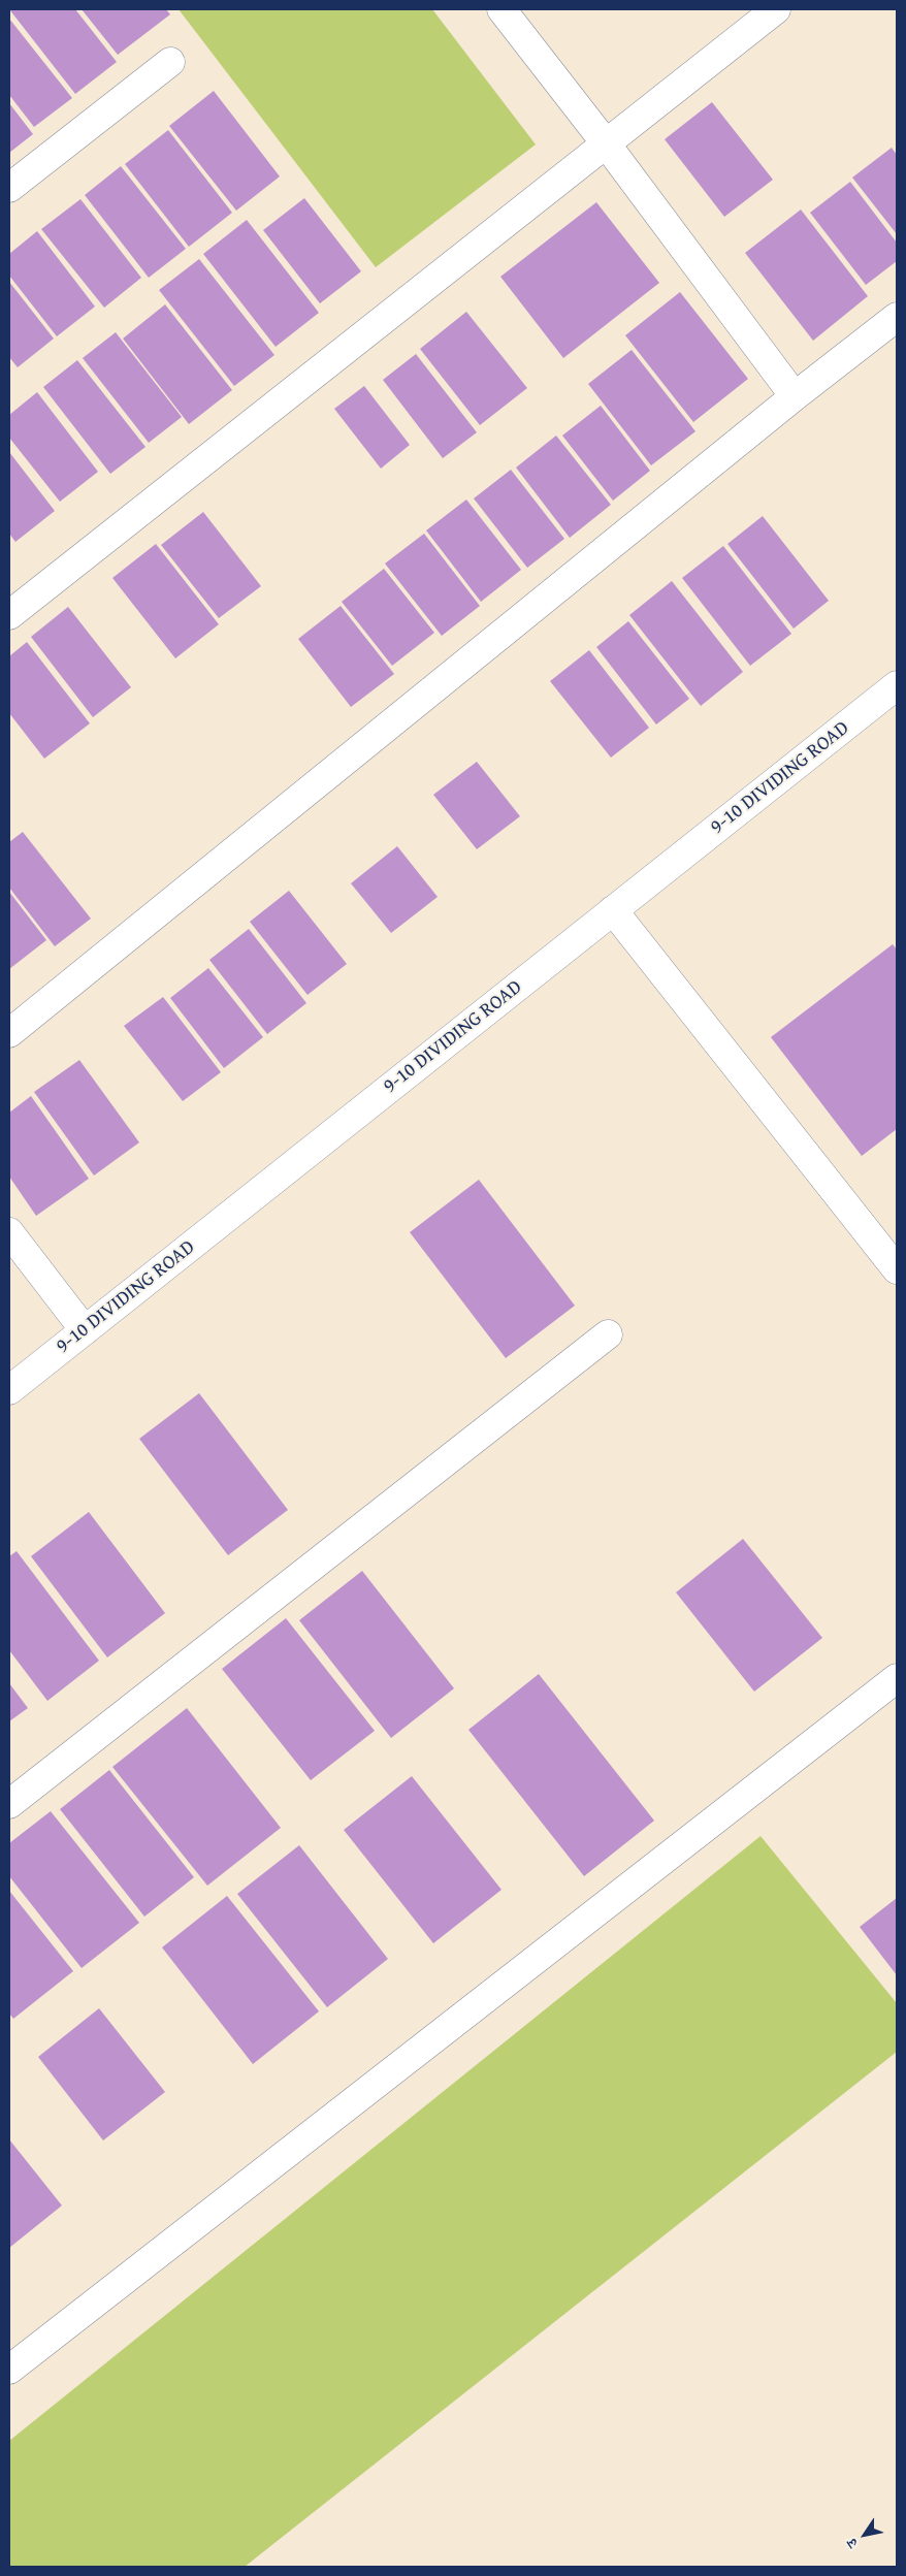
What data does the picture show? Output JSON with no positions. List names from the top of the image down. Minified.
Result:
{"streets":{"street":["9-10 DIVIDING ROAD"]},"north":"bottom left"}
